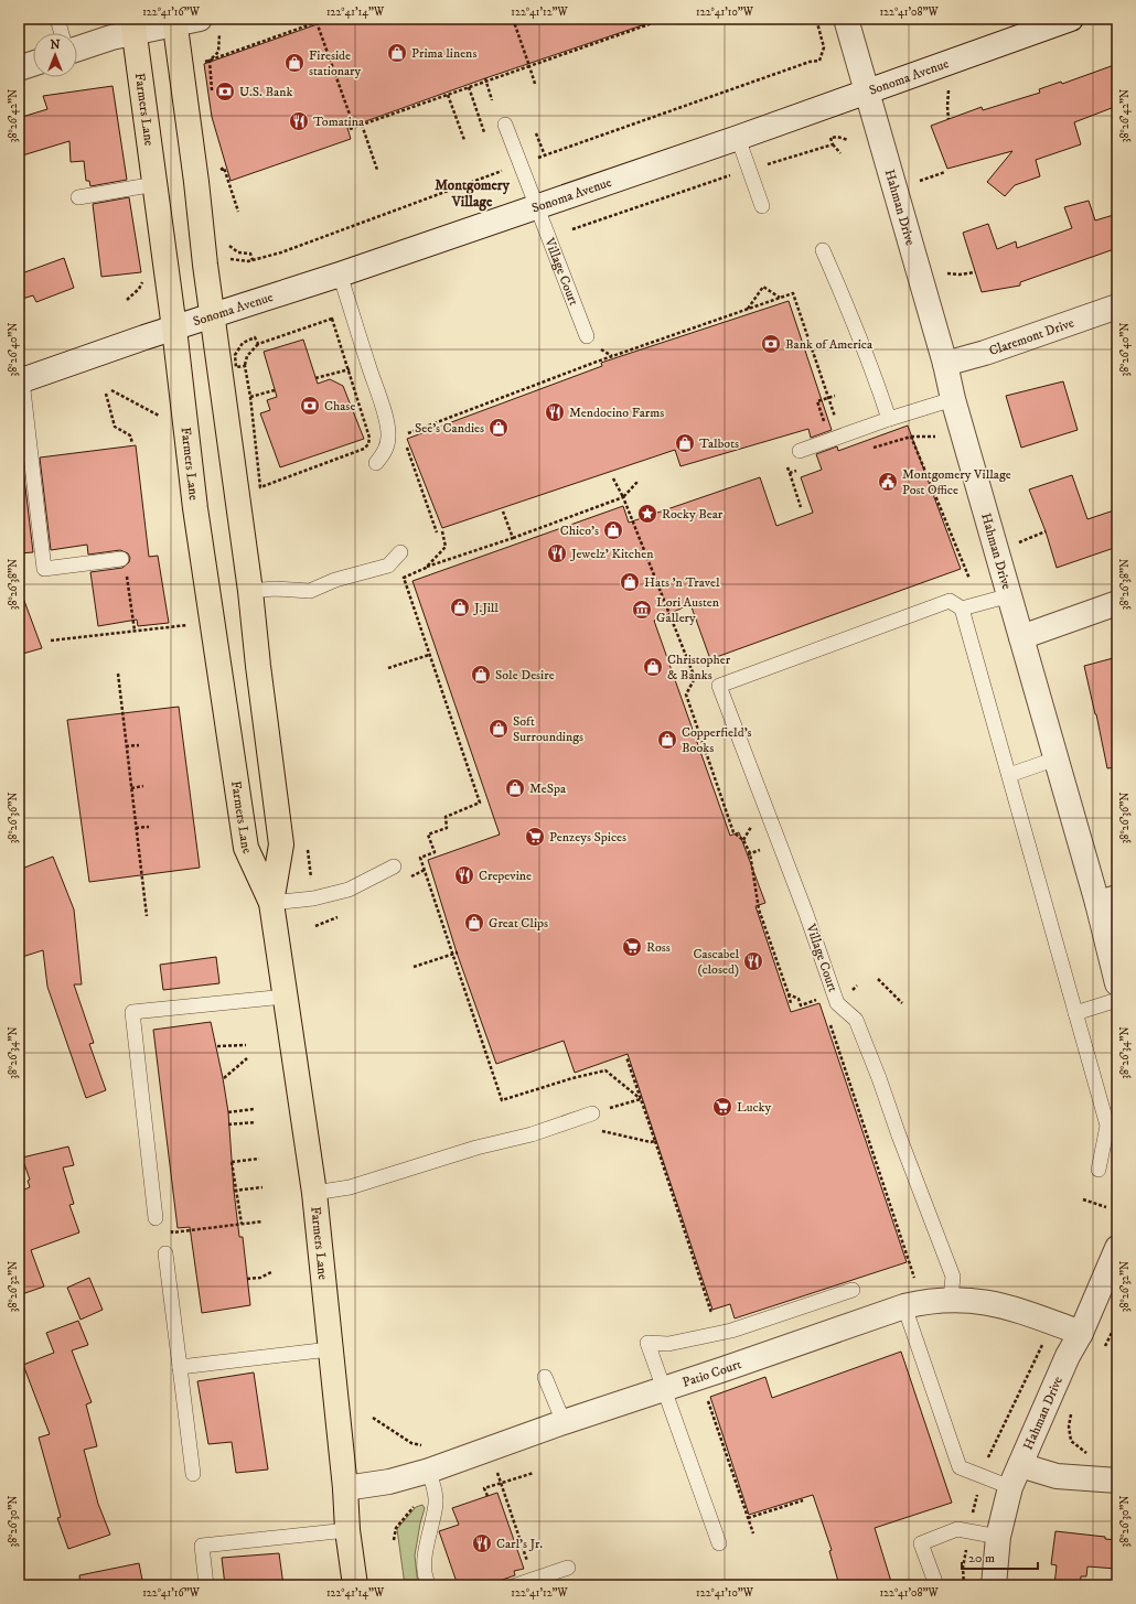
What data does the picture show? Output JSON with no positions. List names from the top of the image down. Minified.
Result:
{"streets":{"main road":["Farmers Lane"],"street":["Sonoma Avenue","Hahman Drive","Claremont Drive","Patio Court"],"lane":["Village Court"]},"crossings":[["Sonoma Avenue","Farmers Lane"],["Sonoma Avenue","Hahman Drive"],["Sonoma Avenue","Village Court"],["Farmers Lane","Patio Court"],["Hahman Drive","Claremont Drive"],["Hahman Drive","Patio Court"],["Village Court","Patio Court"]],"districts":["Montgomery Village"],"places":{"shop":["Prima linens","Fireside stationary","See's Candies","Talbots","Chico's","Hats 'n Travel","J.Jill","Christopher & Banks","Sole Desire","Soft Surroundings","Copperfield's Books","MeSpa","Great Clips"],"bank":["U.S. Bank","Bank of America","Chase"],"restaurant":["Tomatina","Mendocino Farms","Jewelz' Kitchen","Crepevine","Cascabel (closed)","Carl's Jr."],"public building":["Montgomery Village Post Office"],"place":["Rocky Bear"],"museum":["Lori Austen Gallery"],"supermarket":["Penzeys Spices","Ross","Lucky"]},"scale_bar":"20 m","north":"top","coordinates":["122°41'16\"W","122°41'14\"W","122°41'12\"W","122°41'10\"W","122°41'08\"W","38°26'42\"N","38°26'40\"N","38°26'38\"N","38°26'36\"N","38°26'34\"N","38°26'32\"N","38°26'30\"N"]}
